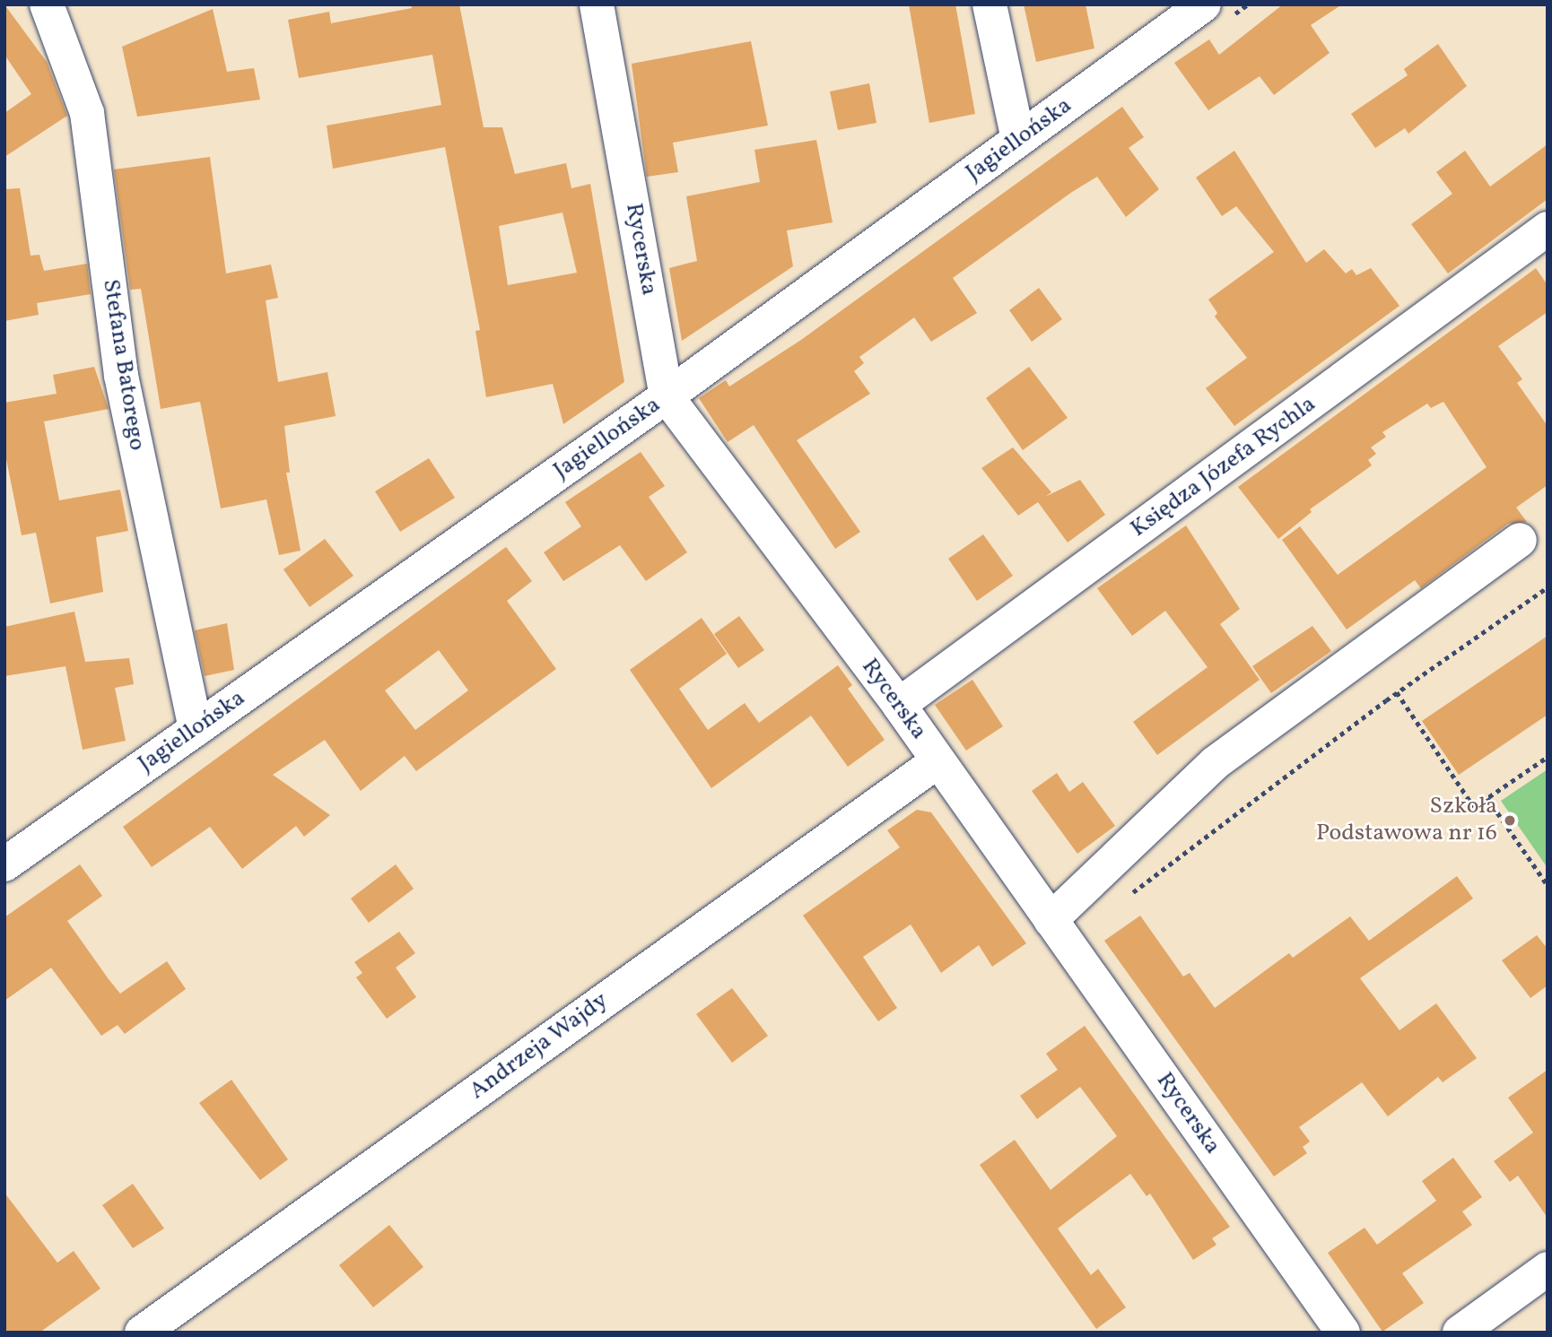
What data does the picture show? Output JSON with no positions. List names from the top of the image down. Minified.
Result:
{"streets":{"street":["Jagiellońska","Rycerska","Stefana Batorego","Księdza Józefa Rychla","Andrzeja Wajdy"]},"crossings":[["Jagiellońska","Rycerska"],["Jagiellońska","Stefana Batorego"],["Rycerska","Księdza Józefa Rychla"],["Rycerska","Andrzeja Wajdy"]],"places":["Szkoła Podstawowa nr 16"]}
